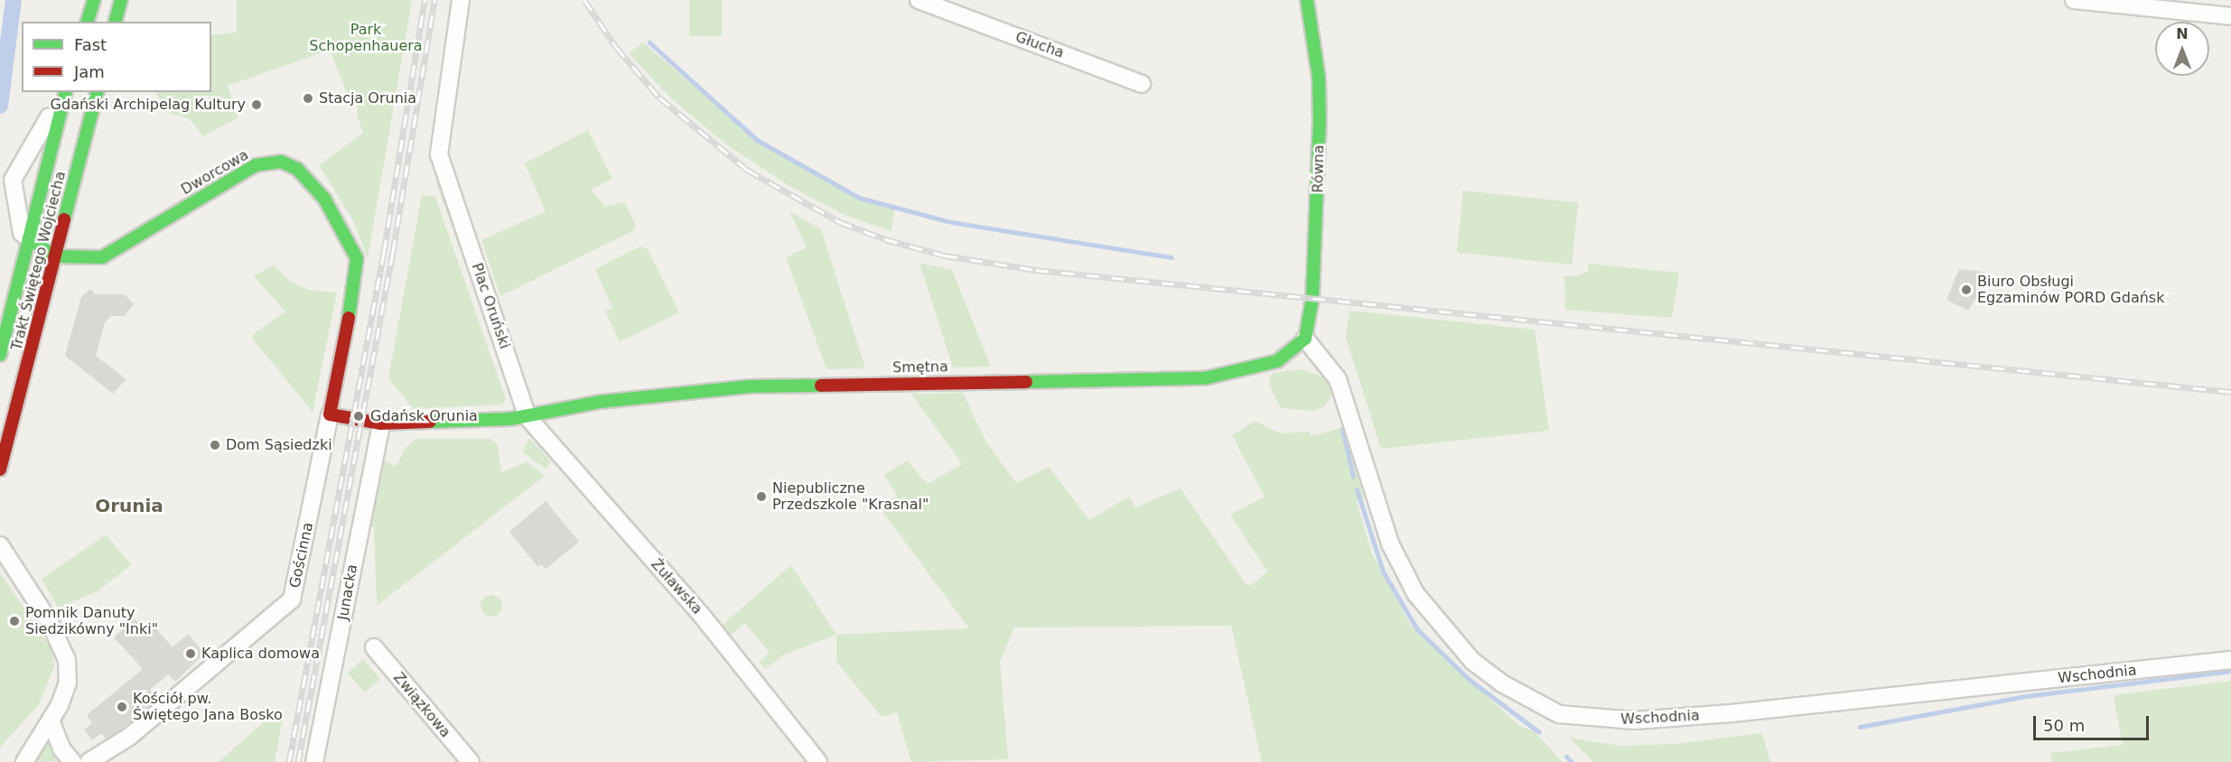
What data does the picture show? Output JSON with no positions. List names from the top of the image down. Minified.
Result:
{"streets":{"street":["Głucha","Równa","Dworcowa","Trakt Świętego Wojciecha","Plac Oruński","Smętna","Gościnna","Żuławska","Junacka","Wschodnia","Związkowa"]},"crossings":[["Równa","Smętna"],["Równa","Wschodnia"],["Dworcowa","Trakt Świętego Wojciecha"],["Dworcowa","Gościnna"],["Plac Oruński","Smętna"],["Plac Oruński","Żuławska"],["Smętna","Żuławska"],["Smętna","Wschodnia"]],"districts":["Orunia"],"parks":["Park Schopenhauera"],"places":["Stacja Orunia","Gdański Archipelag Kultury","Biuro Obsługi Egzaminów PORD Gdańsk","Gdańsk Orunia","Dom Sąsiedzki","Niepubliczne Przedszkole \"Krasnal\"","Pomnik Danuty Siedzikówny \"Inki\"","Kaplica domowa","Kościół pw. Świętego Jana Bosko"],"legend":["Fast","Jam"],"scale_bar":"50 m","north":"top"}
